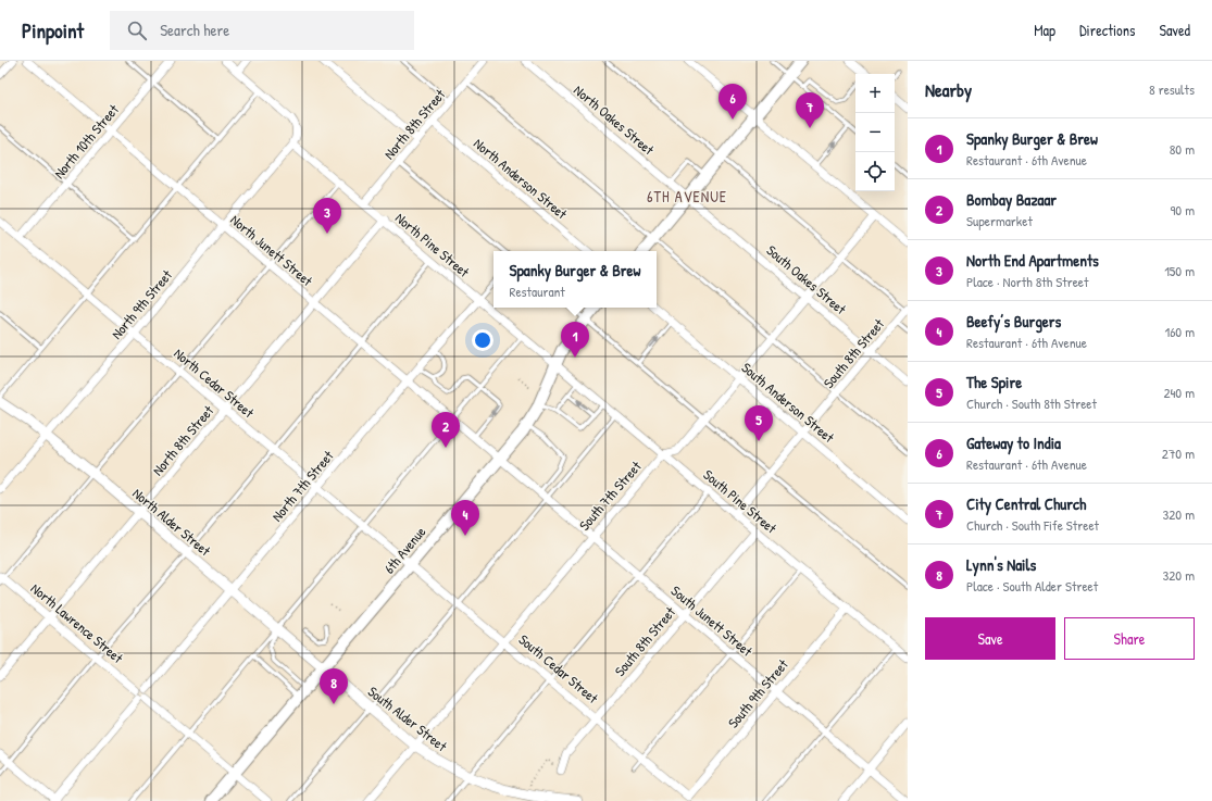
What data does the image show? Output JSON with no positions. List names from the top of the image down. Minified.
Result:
{"streets":{"main road":["6th Avenue"],"street":["North Oakes Street","North 8th Street","North 10th Street","North Anderson Street","North Pine Street","North Junett Street","South Oakes Street","North 9th Street","South 8th Street","North Cedar Street","South Anderson Street","North 7th Street","South 7th Street","South Pine Street","North Alder Street","South Junett Street","North Lawrence Street","South Cedar Street","South 9th Street","South Alder Street"]},"crossings":[["North Oakes Street","South Oakes Street"],["North 8th Street","North Anderson Street"],["North 8th Street","North Pine Street"],["North 8th Street","North Junett Street"],["North 8th Street","North Cedar Street"],["North 8th Street","North Alder Street"],["North 8th Street","North Lawrence Street"],["North 10th Street","North Junett Street"],["North 10th Street","North Cedar Street"],["North Pine Street","North 9th Street"],["North Pine Street","North 7th Street"],["North Pine Street","South Pine Street"],["North Pine Street","6th Avenue"],["North Junett Street","North 9th Street"],["North Junett Street","North 7th Street"],["North Junett Street","6th Avenue"],["North Junett Street","South Junett Street"],["South Oakes Street","South 8th Street"],["South Oakes Street","South 7th Street"],["North 9th Street","North Cedar Street"],["North 9th Street","North Alder Street"],["South 8th Street","South Anderson Street"],["South 8th Street","South Pine Street"],["South 8th Street","South Junett Street"],["South 8th Street","South Cedar Street"],["North Cedar Street","North 7th Street"],["North Cedar Street","6th Avenue"],["North Cedar Street","South Cedar Street"],["South Anderson Street","South 7th Street"],["North 7th Street","North Alder Street"],["North 7th Street","North Lawrence Street"],["South 7th Street","South Pine Street"],["South 7th Street","South Junett Street"],["South 7th Street","South Cedar Street"],["South 7th Street","South Alder Street"],["South Pine Street","6th Avenue"],["South Pine Street","South 9th Street"],["North Alder Street","6th Avenue"],["North Alder Street","South Alder Street"],["6th Avenue","South Junett Street"],["6th Avenue","North Lawrence Street"],["6th Avenue","South Cedar Street"],["6th Avenue","South Alder Street"],["South Junett Street","South 9th Street"],["South Cedar Street","South 9th Street"]],"districts":["6TH AVENUE"],"page":{"header":"Pinpoint","search":"Search here","nav":["Map","Directions","Saved"],"heading":["Nearby","8 results"],"map_buttons":["+","−"],"pins":["6","7","3","1","5","2","4","8"],"list":[{"mark":"1","name":"Spanky Burger & Brew","note":"Restaurant · 6th Avenue","value":"80 m"},{"mark":"2","name":"Bombay Bazaar","note":"Supermarket","value":"90 m"},{"mark":"3","name":"North End Apartments","note":"Place · North 8th Street","value":"150 m"},{"mark":"4","name":"Beefy’s Burgers","note":"Restaurant · 6th Avenue","value":"160 m"},{"mark":"5","name":"The Spire","note":"Church · South 8th Street","value":"240 m"},{"mark":"6","name":"Gateway to India","note":"Restaurant · 6th Avenue","value":"270 m"},{"mark":"7","name":"City Central Church","note":"Church · South Fife Street","value":"320 m"},{"mark":"8","name":"Lynn's Nails","note":"Place · South Alder Street","value":"320 m"}],"popup":["Spanky Burger & Brew","Restaurant"],"buttons":["Save","Share"]}}
